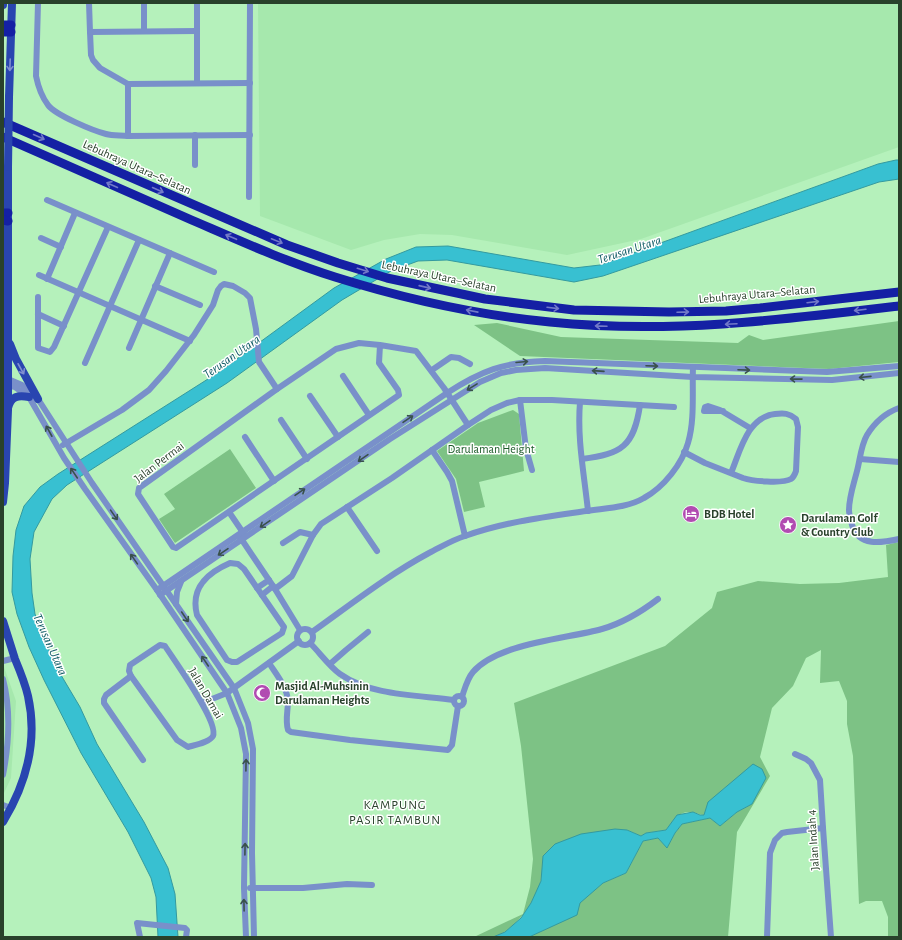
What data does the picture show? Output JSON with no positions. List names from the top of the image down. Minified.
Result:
{"streets":{"highway":["Lebuhraya Utara–Selatan"],"street":["Jalan Permai","Jalan Damai","Jalan Indah 4"]},"districts":["KAMPUNG PASIR TAMBUN"],"water":["Terusan Utara"],"parks":["Darulaman Height"],"places":{"hotel":["BDB Hotel"],"place":["Darulaman Golf & Country Club"],"mosque":["Masjid Al-Muhsinin Darulaman Heights"]}}
